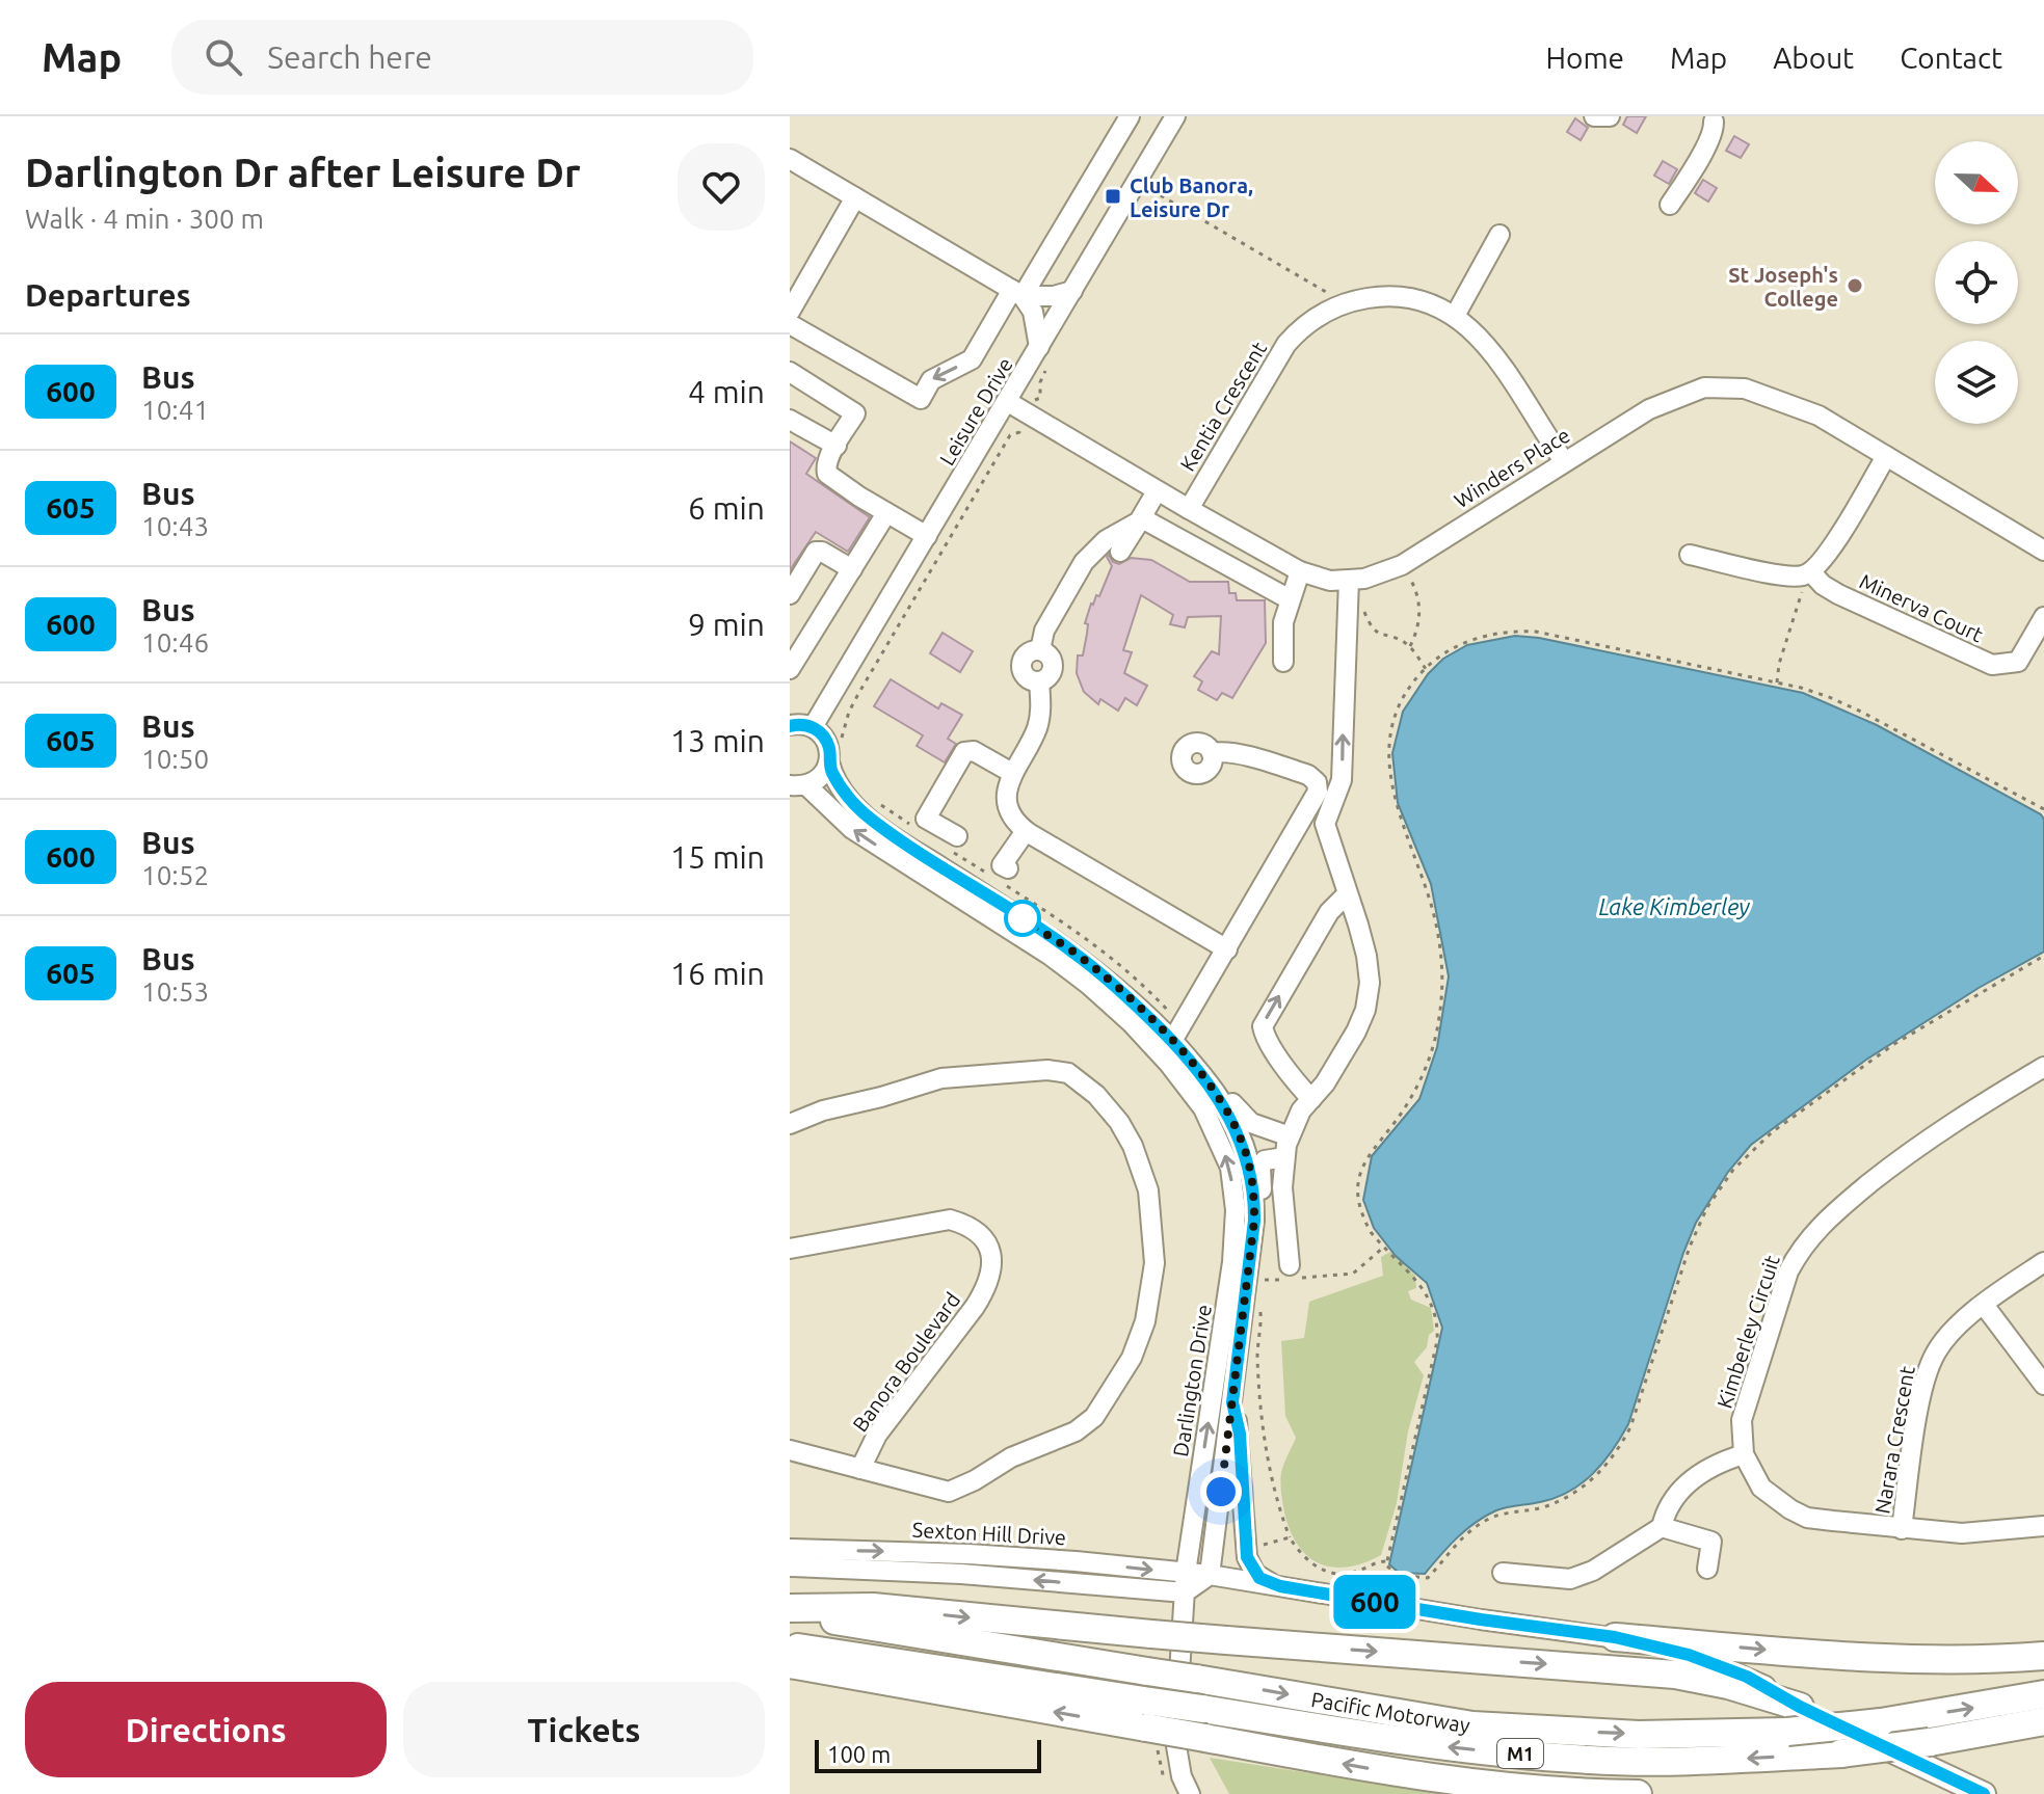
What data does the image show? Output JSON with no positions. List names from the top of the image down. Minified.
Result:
{"streets":{"highway":["Pacific Motorway","M1"],"street":["Kentia Crescent","Leisure Drive","Winders Place","Minerva Court","Kimberley Circuit","Banora Boulevard","Darlington Drive","Narara Crescent","Sexton Hill Drive"]},"crossings":[["Kentia Crescent","Winders Place"],["Leisure Drive","Winders Place"],["Leisure Drive","Darlington Drive"],["Kimberley Circuit","Narara Crescent"],["Darlington Drive","Sexton Hill Drive"]],"water":["Lake Kimberley"],"places":{"transit":["Club Banora, Leisure Dr"],"other":["St Joseph's College"]},"lines":["bus line 600"],"scale_bar":"100 m","north":"right","page":{"header":"Map","search":"Search here","nav":["Home","Map","About","Contact"],"heading":[["Darlington Dr after Leisure Dr","Walk · 4 min · 300 m"],"Departures"],"on_map":"600","list":[{"mark":"600","name":"Bus","note":"10:41","value":"4 min"},{"mark":"605","name":"Bus","note":"10:43","value":"6 min"},{"mark":"600","name":"Bus","note":"10:46","value":"9 min"},{"mark":"605","name":"Bus","note":"10:50","value":"13 min"},{"mark":"600","name":"Bus","note":"10:52","value":"15 min"},{"mark":"605","name":"Bus","note":"10:53","value":"16 min"}],"buttons":["Directions","Tickets"],"scale":"100 m"}}
